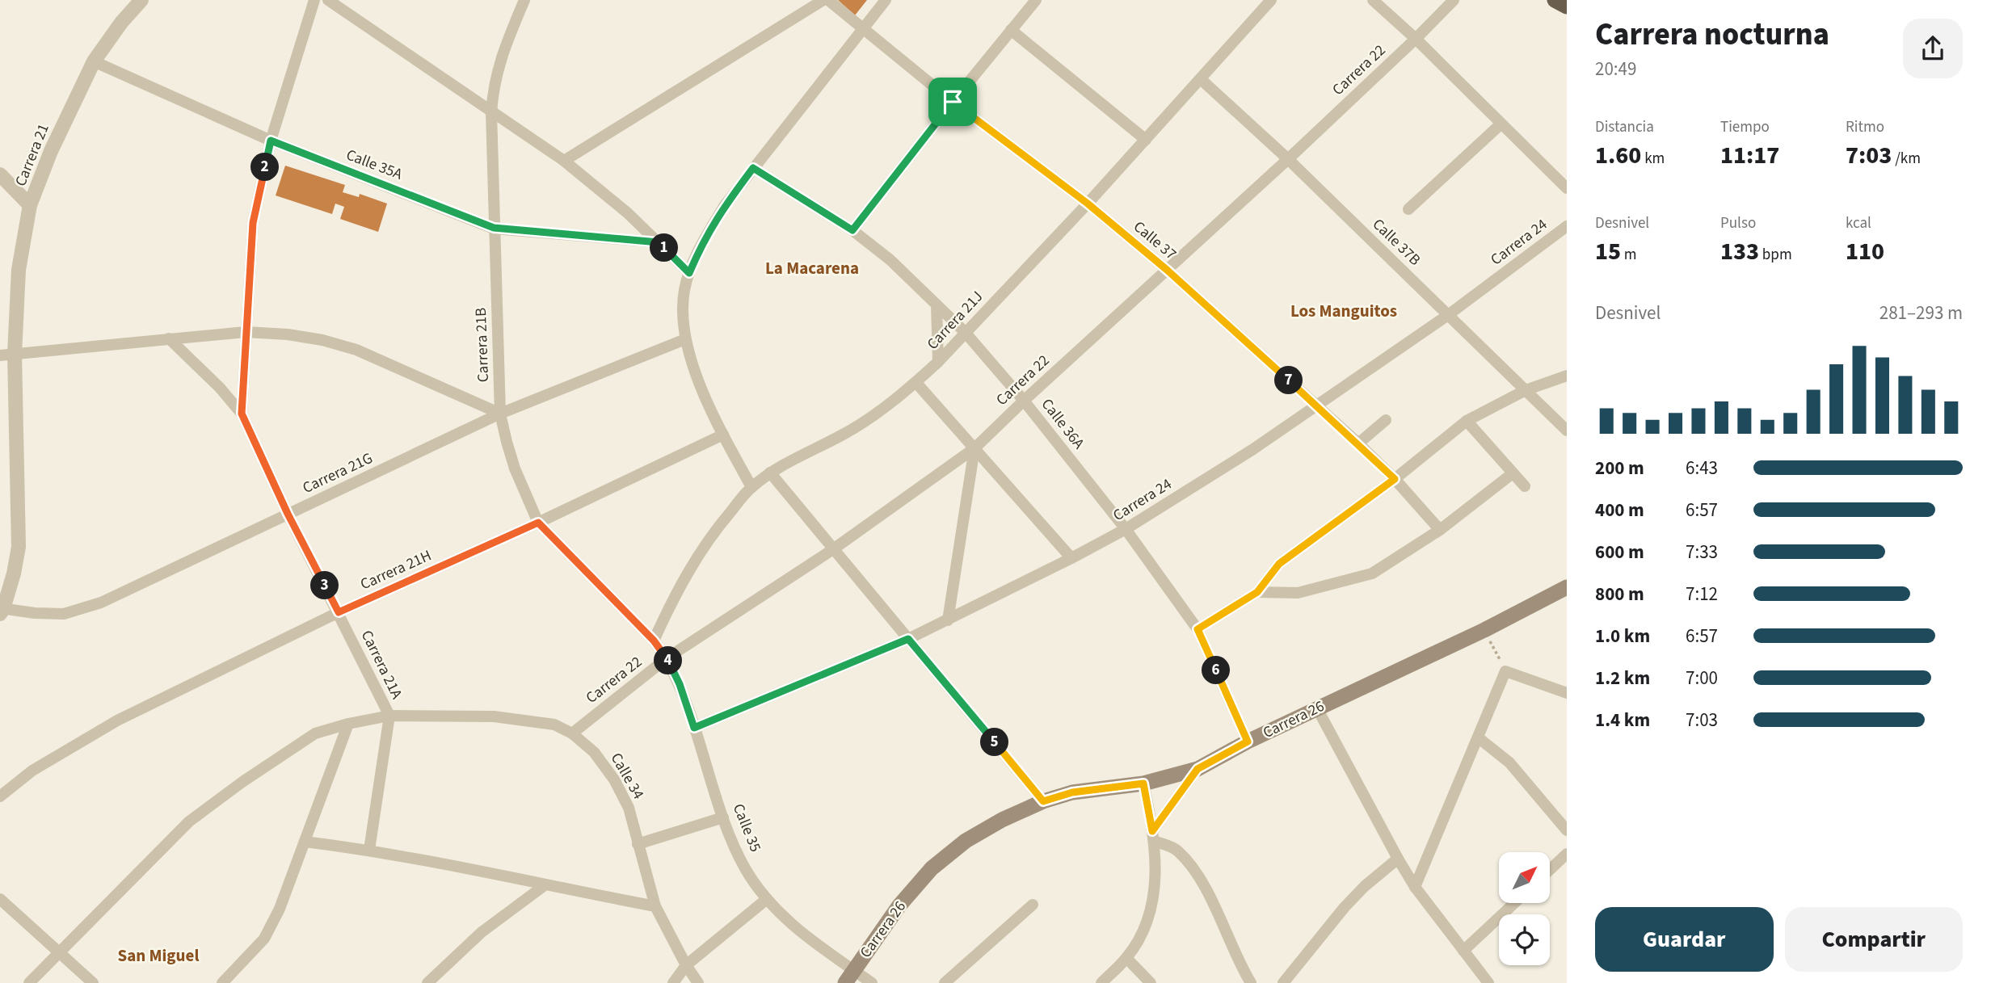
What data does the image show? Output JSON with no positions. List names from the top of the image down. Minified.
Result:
{"streets":{"main road":["Carrera 26"],"street":["Carrera 22","Carrera 21","Calle 35A","Calle 37","Calle 37B","Carrera 24","Carrera 21J","Carrera 21B","Calle 36A","Carrera 21G","Carrera 21H","Carrera 21A","Calle 34","Calle 35"]},"crossings":[["Carrera 22","Calle 37"],["Carrera 22","Calle 37B"],["Carrera 22","Calle 36A"],["Carrera 22","Calle 34"],["Carrera 22","Calle 35"],["Carrera 21","Calle 35A"],["Carrera 21","Carrera 21G"],["Calle 35A","Carrera 21B"],["Calle 35A","Carrera 21A"],["Calle 37","Carrera 24"],["Calle 37","Carrera 21J"],["Calle 37B","Carrera 24"],["Calle 37B","Carrera 21J"],["Carrera 24","Calle 36A"],["Carrera 24","Calle 35"],["Carrera 21J","Carrera 21B"],["Carrera 21J","Calle 36A"],["Carrera 21J","Calle 35"],["Carrera 21B","Carrera 21G"],["Carrera 21B","Carrera 21H"],["Carrera 21B","Calle 35"],["Calle 36A","Carrera 26"],["Carrera 21G","Carrera 21A"],["Carrera 21H","Carrera 21A"],["Carrera 21A","Calle 34"],["Carrera 26","Calle 35"]],"districts":["La Macarena","Los Manguitos","San Miguel"],"north":"top right","page":{"heading":["Carrera nocturna","20:49"],"stats":[["Distancia","1.60 km"],["Tiempo","11:17"],["Ritmo","7:03 /km"],["Desnivel","15 m"],["Pulso","133 bpm"],["kcal","110"]],"pins":["2","1","7","3","4","6","5"],"chart":["Desnivel","281–293 m"],"list":[{"name":"200 m","note":"6:43"},{"name":"400 m","note":"6:57"},{"name":"600 m","note":"7:33"},{"name":"800 m","note":"7:12"},{"name":"1.0 km","note":"6:57"},{"name":"1.2 km","note":"7:00"},{"name":"1.4 km","note":"7:03"}],"buttons":["Guardar","Compartir"]}}
